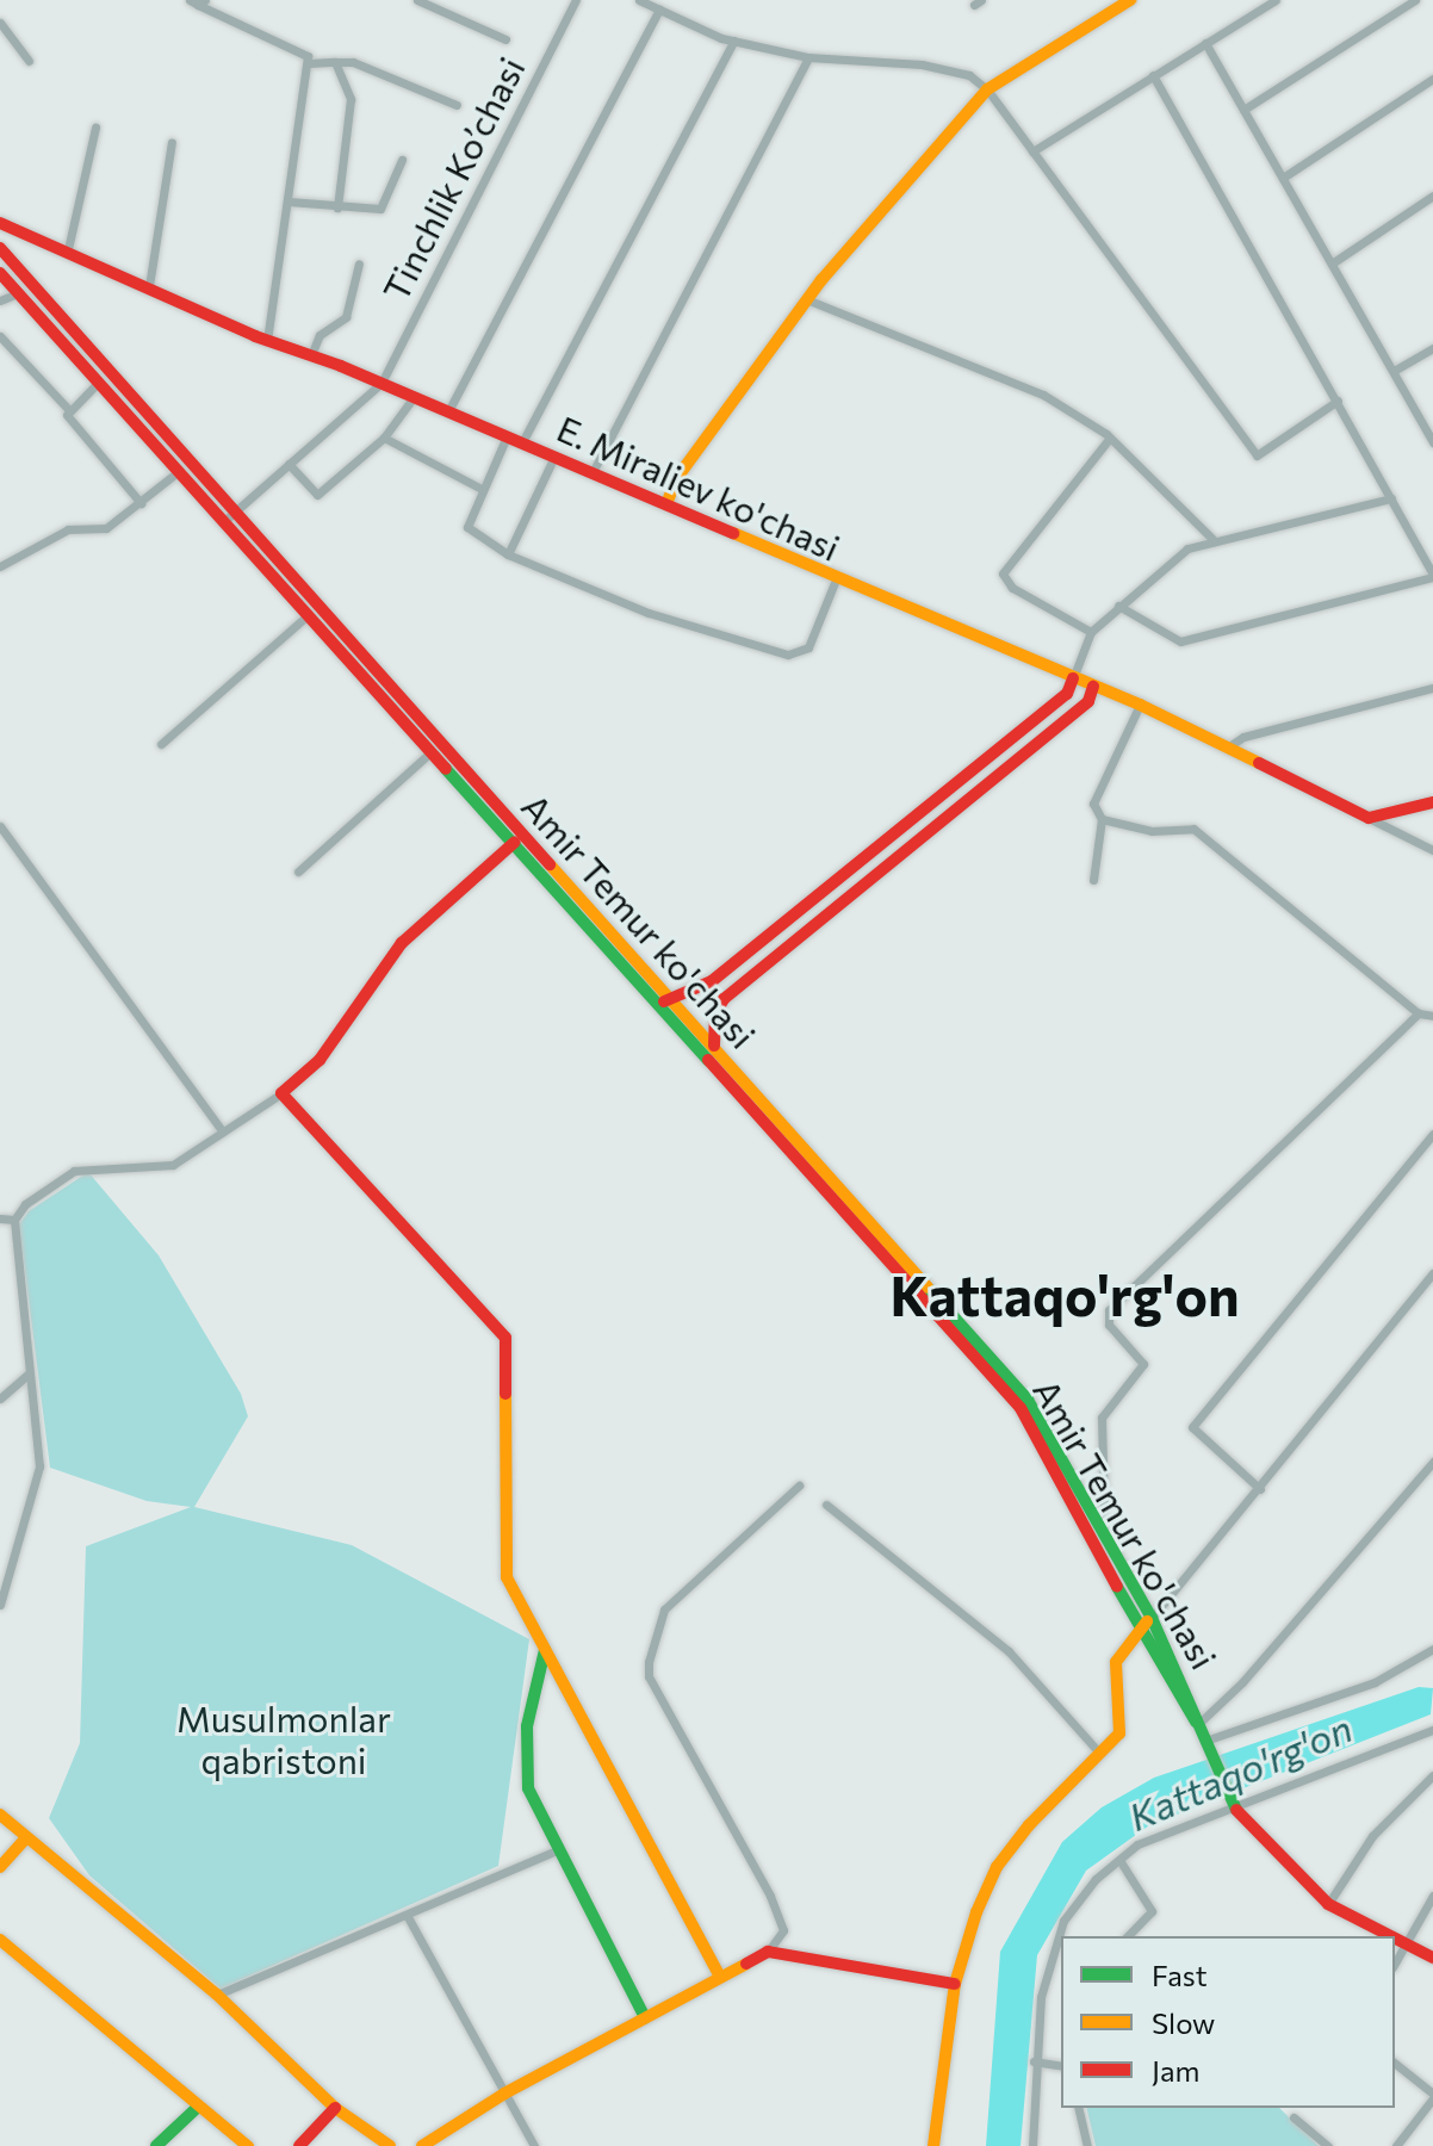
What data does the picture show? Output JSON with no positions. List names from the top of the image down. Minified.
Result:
{"streets":{"street":["Tinchlik Ko’chasi","E. Miraliev ko'chasi","Amir Temur ko'chasi"]},"crossings":[["Tinchlik Ko’chasi","E. Miraliev ko'chasi"]],"districts":["Kattaqo'rg'on"],"water":["Kattaqo'rg'on"],"parks":["Musulmonlar qabristoni"],"legend":["Fast","Slow","Jam"]}
